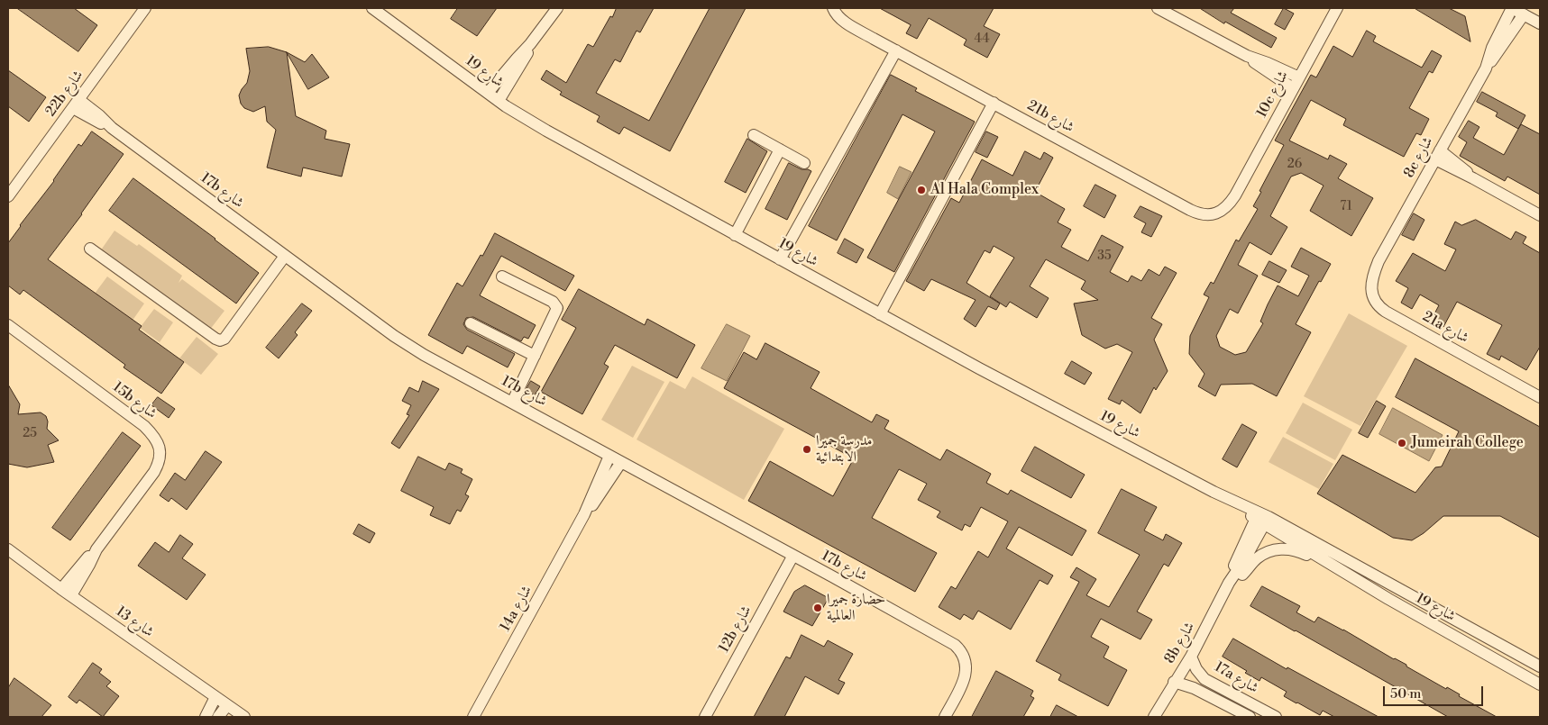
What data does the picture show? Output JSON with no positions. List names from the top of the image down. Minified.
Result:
{"streets":{"street":["شارع 19","22b شارع","10c شارع","21b شارع","8c شارع","17b شارع","21a شارع","15b شارع","14a شارع","شارع 13","12b شارع","8b شارع","17a شارع"]},"crossings":[["شارع 19","8b شارع"],["22b شارع","17b شارع"],["10c شارع","21b شارع"],["8c شارع","21a شارع"],["17b شارع","14a شارع"],["17b شارع","12b شارع"],["15b شارع","شارع 13"],["8b شارع","17a شارع"]],"places":["Al Hala Complex","Jumeirah College","مدرسة جميرا الابتدائية","حضارة جميرا العالمية"],"house_numbers":["44","26","71","35","25"],"scale_bar":"50 m"}
